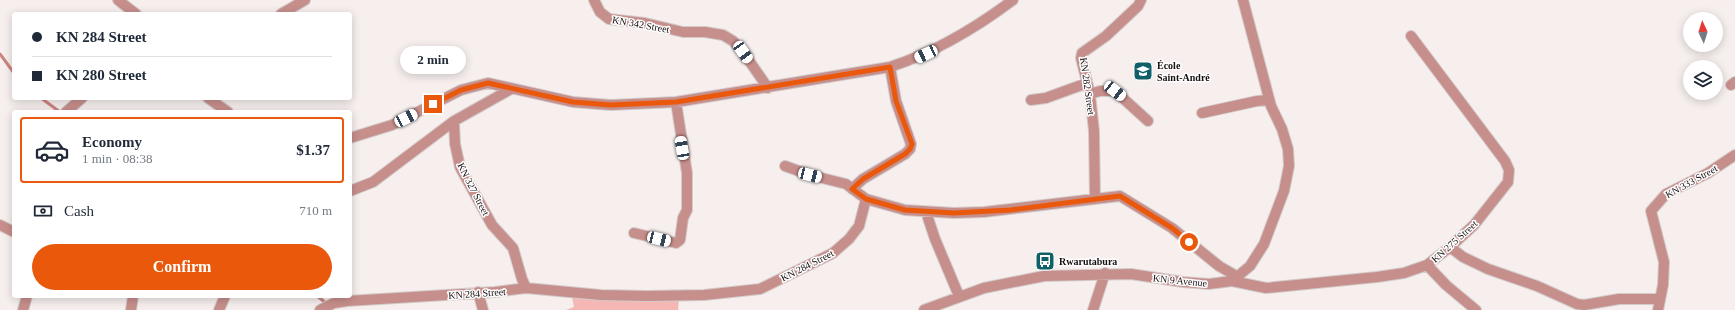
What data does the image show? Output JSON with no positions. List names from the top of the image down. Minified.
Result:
{"streets":{"street":["KN 342 Street","KN 282 Street","KN 333 Street","KN 327 Street","KN 275 Street","KN 284 Street","KN 9 Avenue"]},"crossings":[["KN 327 Street","KN 284 Street"],["KN 275 Street","KN 9 Avenue"]],"places":{"school or university":["École Saint-André"],"bus stop":["Rwarutabura"]},"north":"top","page":{"banner":["KN 284 Street","KN 280 Street"],"bubble":"2 min","list":[{"name":"Economy","note":"1 min · 08:38","value":"$1.37"}],"pay":["Cash","710 m"],"buttons":"Confirm"}}
